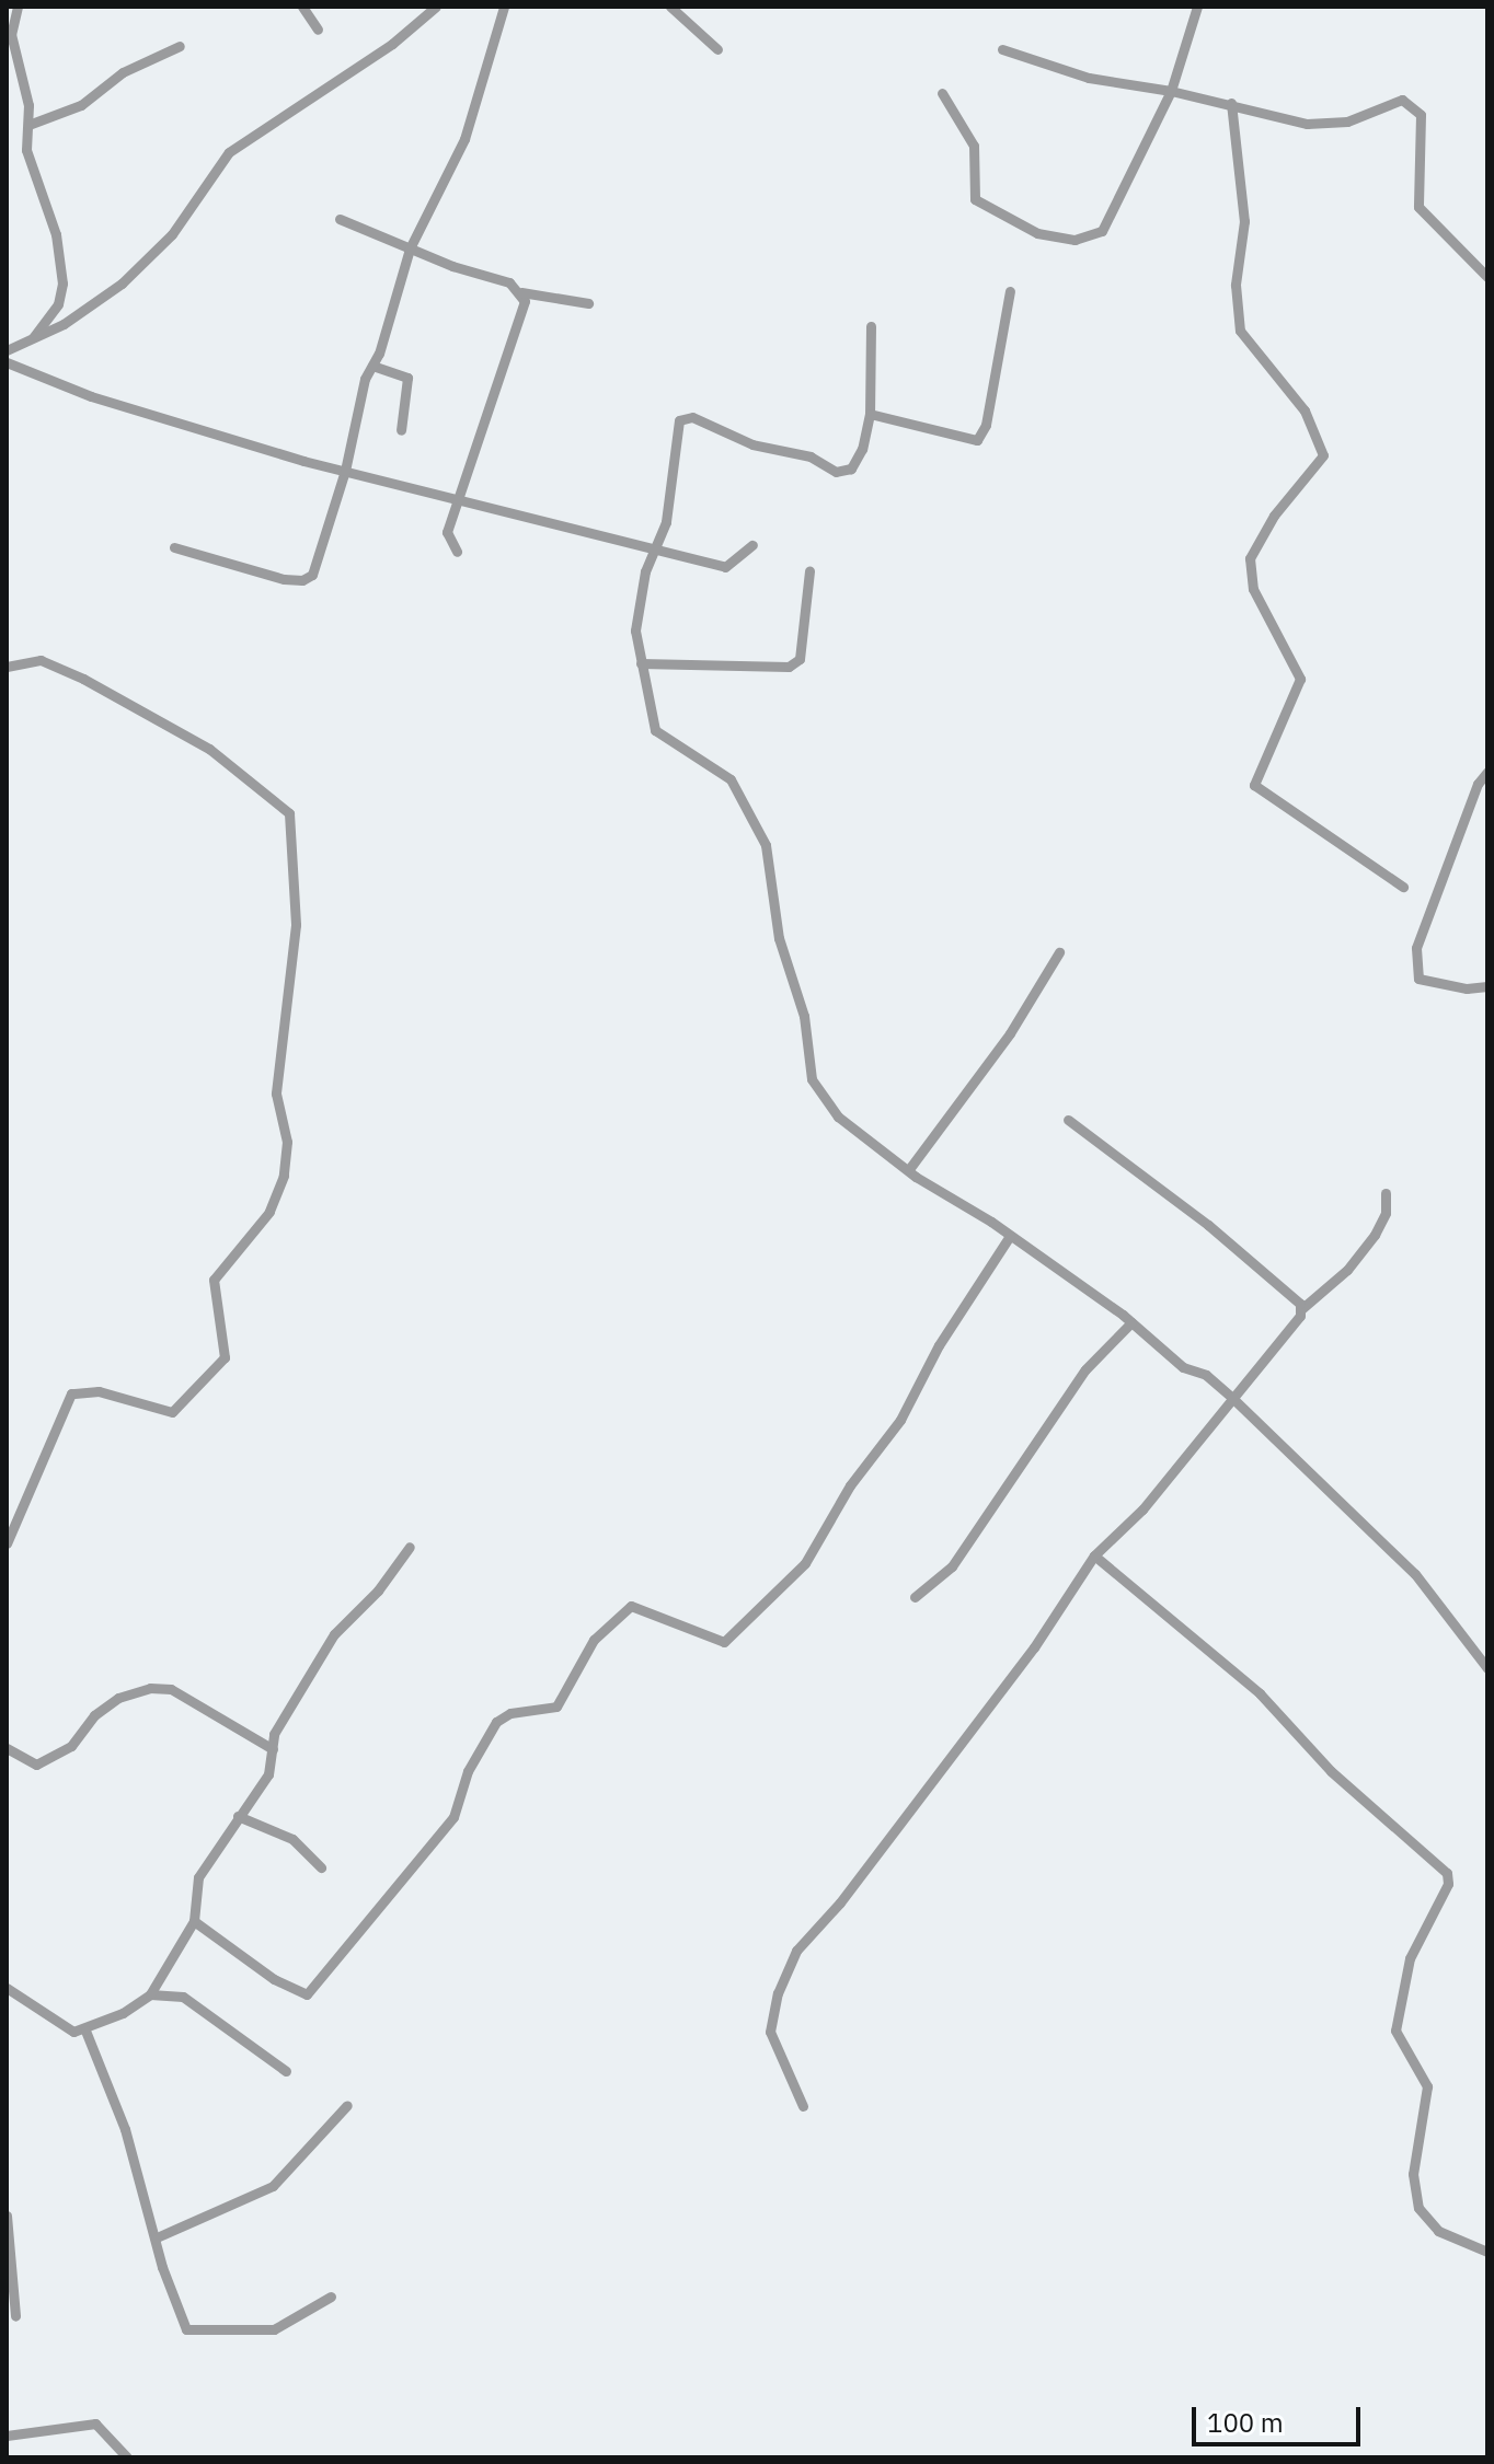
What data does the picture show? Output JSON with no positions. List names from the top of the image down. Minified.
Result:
{"scale_bar":"100 m"}
